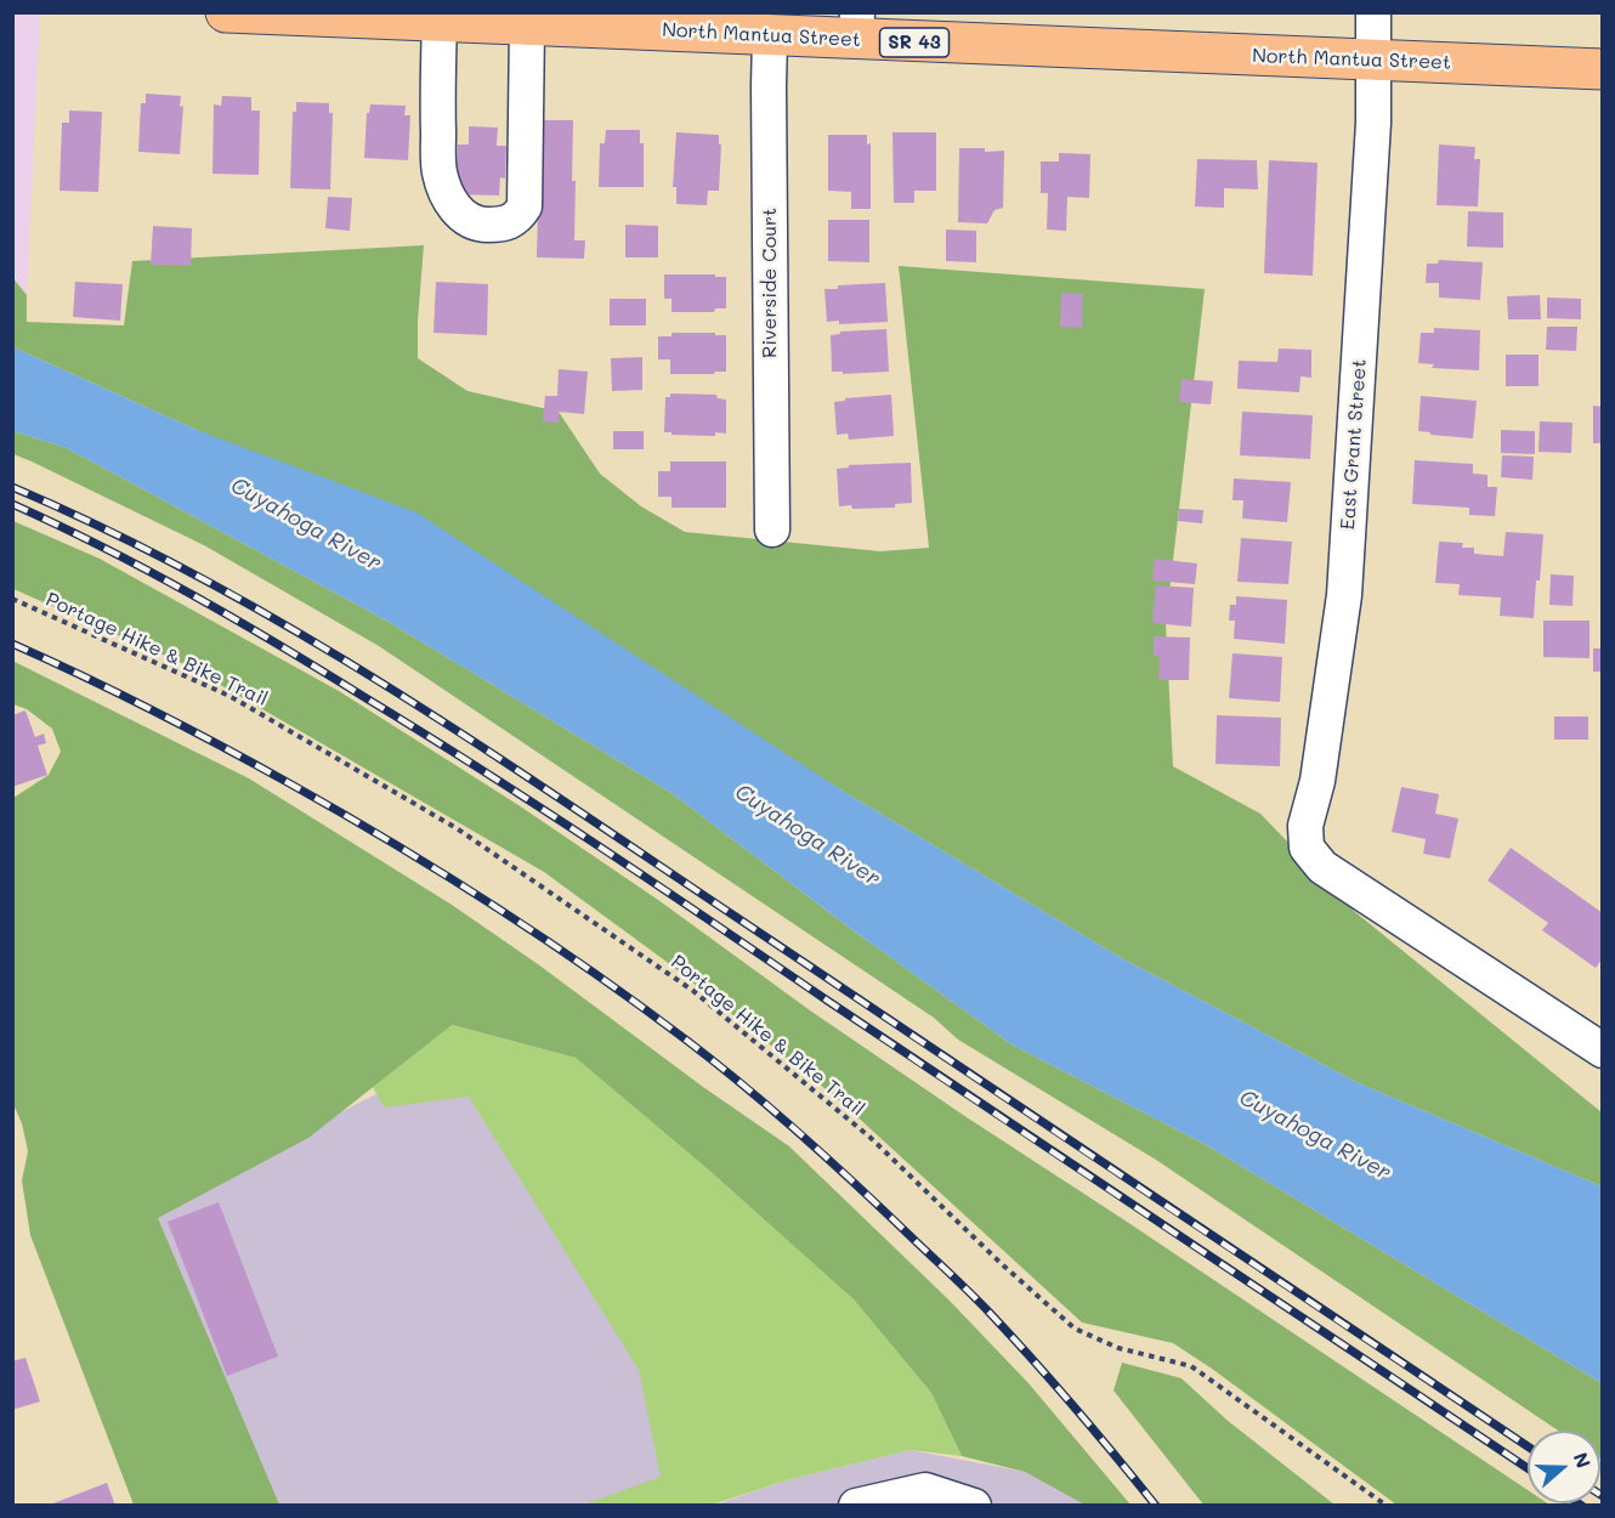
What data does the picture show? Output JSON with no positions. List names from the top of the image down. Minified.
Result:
{"streets":{"main road":["North Mantua Street","SR 43"],"street":["Riverside Court","East Grant Street"],"path":["Portage Hike & Bike Trail"]},"crossings":[["North Mantua Street","Riverside Court"],["North Mantua Street","East Grant Street"]],"water":["Cuyahoga River"],"north":"right"}
